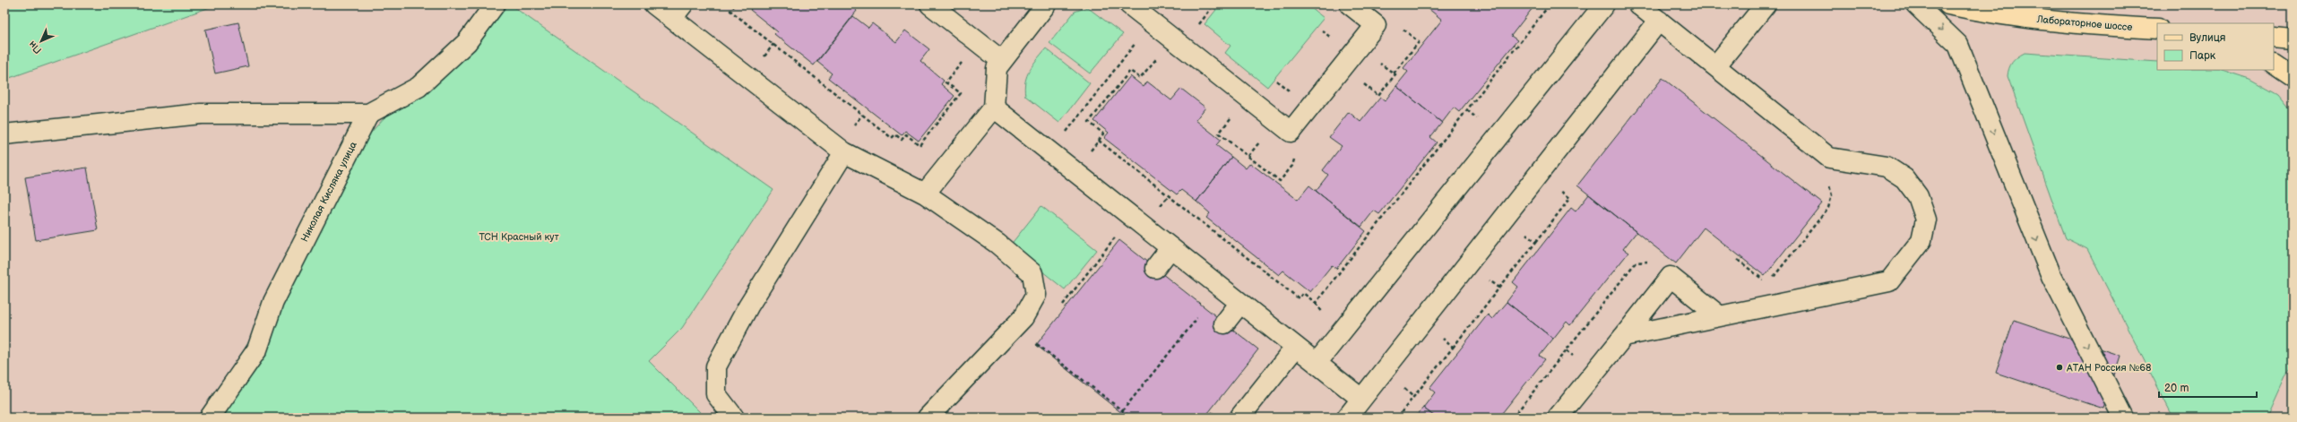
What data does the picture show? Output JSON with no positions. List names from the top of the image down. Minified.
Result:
{"streets":{"main road":["Лабораторное шоссе"],"street":["Николая Кисляка улица"]},"parks":["ТСН Красный кут"],"places":["АТАН Россия №68"],"legend":["Вулиця","Парк"],"scale_bar":"20 m","north":"bottom left"}
